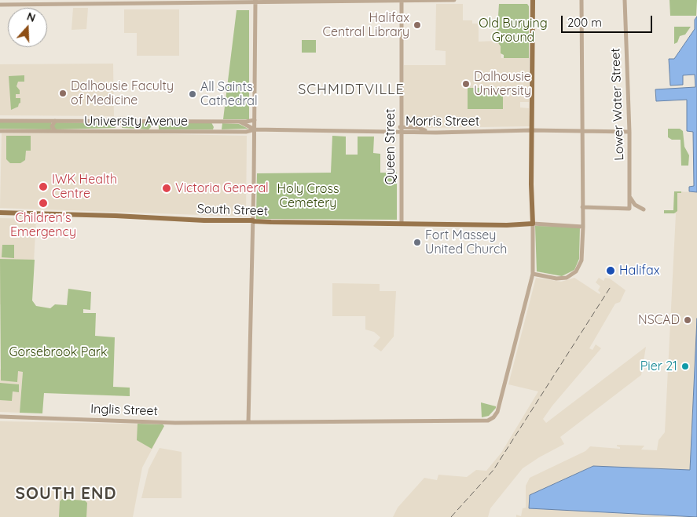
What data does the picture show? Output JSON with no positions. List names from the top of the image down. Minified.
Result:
{"streets":{"main road":["South Street"],"street":["Lower Water Street","University Avenue","Morris Street","Queen Street","Inglis Street"]},"crossings":[["Lower Water Street","Morris Street"],["University Avenue","Morris Street"],["Morris Street","Queen Street"],["Queen Street","South Street"]],"districts":["SCHMIDTVILLE","SOUTH END"],"parks":["Old Burying Ground","Holy Cross Cemetery","Gorsebrook Park"],"places":["Halifax Central Library","Dalhousie University","Dalhousie Faculty of Medicine","All Saints Cathedral","IWK Health Centre","Victoria General","Children's Emergency","Fort Massey United Church","Halifax","NSCAD","Pier 21"],"scale_bar":"200 m","north":"top"}
